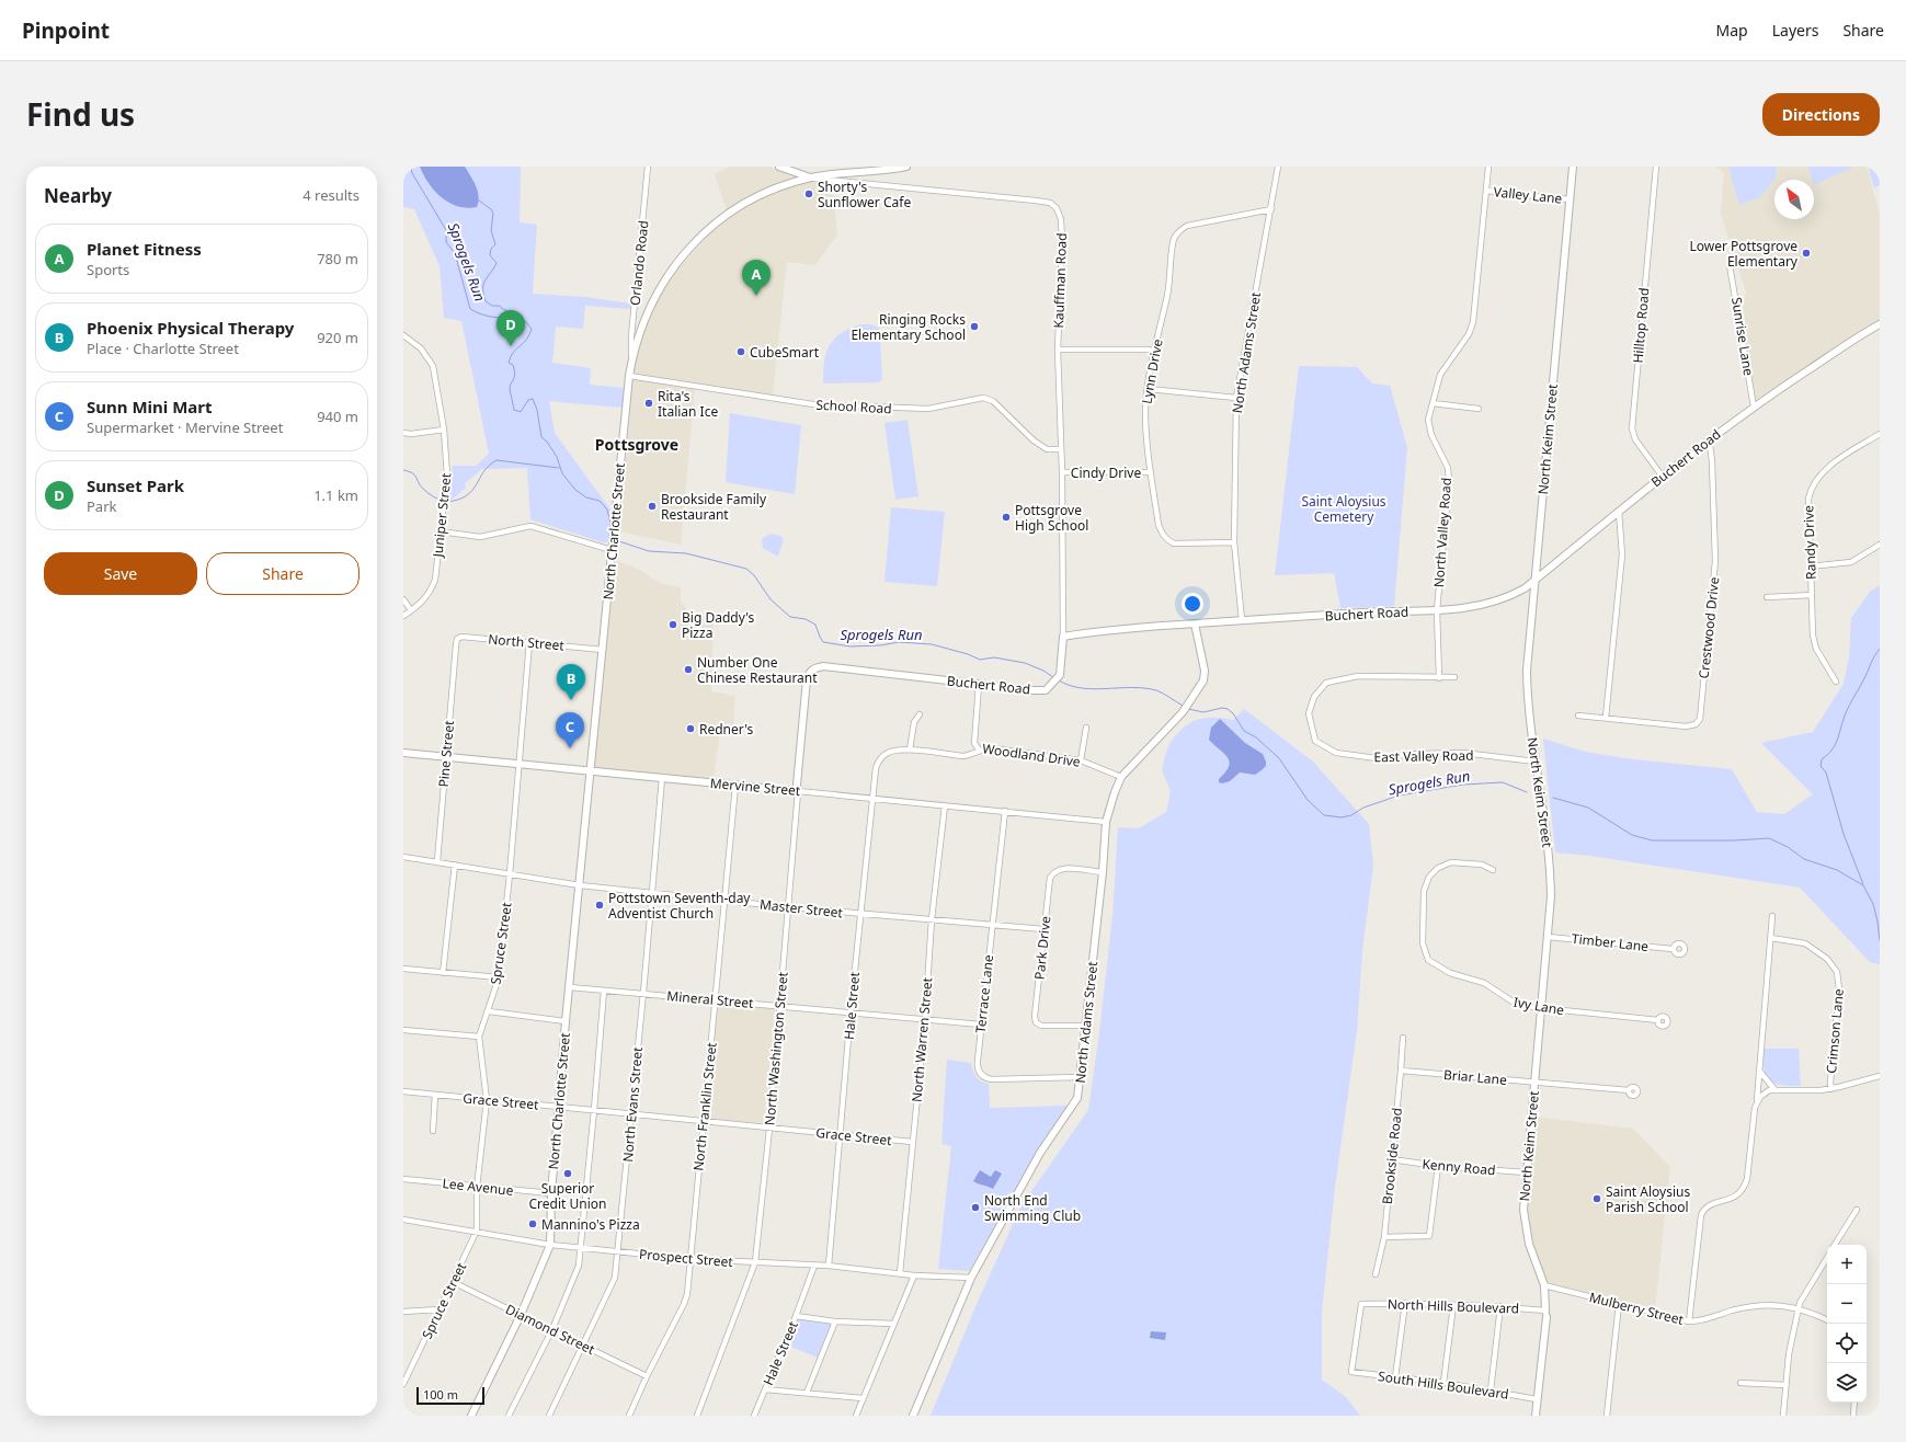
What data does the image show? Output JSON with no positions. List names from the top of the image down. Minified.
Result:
{"streets":{"street":["Valley Lane","Orlando Road","Kauffman Road","Hilltop Road","Sunrise Lane","North Adams Street","Lynn Drive","School Road","North Keim Street","Buchert Road","Cindy Drive","Juniper Street","North Charlotte Street","North Valley Road","Randy Drive","Crestwood Drive","North Street","Pine Street","Woodland Drive","East Valley Road","Mervine Street","Master Street","Timber Lane","Spruce Street","Park Drive","Terrace Lane","Mineral Street","Hale Street","Ivy Lane","Crimson Lane","North Warren Street","North Washington Street","Briar Lane","Grace Street","North Evans Street","North Franklin Street","Brookside Road","Kenny Road","Lee Avenue","Prospect Street","North Hills Boulevard","Mulberry Street","Diamond Street","South Hills Boulevard"]},"crossings":[["Valley Lane","North Keim Street"],["Valley Lane","North Valley Road"],["Orlando Road","North Charlotte Street"],["Kauffman Road","School Road"],["Kauffman Road","Buchert Road"],["Kauffman Road","Cindy Drive"],["Kauffman Road","North Charlotte Street"],["Hilltop Road","Buchert Road"],["Sunrise Lane","Buchert Road"],["North Adams Street","Lynn Drive"],["North Adams Street","Buchert Road"],["North Adams Street","Woodland Drive"],["North Adams Street","Mervine Street"],["North Adams Street","Park Drive"],["North Adams Street","Terrace Lane"],["North Adams Street","Prospect Street"],["Lynn Drive","Cindy Drive"],["School Road","North Charlotte Street"],["North Keim Street","Buchert Road"],["North Keim Street","East Valley Road"],["North Keim Street","Timber Lane"],["North Keim Street","Ivy Lane"],["North Keim Street","Briar Lane"],["North Keim Street","Kenny Road"],["North Keim Street","North Hills Boulevard"],["North Keim Street","Mulberry Street"],["North Keim Street","South Hills Boulevard"],["Buchert Road","North Valley Road"],["Buchert Road","Crestwood Drive"],["Buchert Road","Woodland Drive"],["Buchert Road","North Washington Street"],["North Charlotte Street","North Street"],["North Charlotte Street","Mervine Street"],["North Charlotte Street","Master Street"],["North Charlotte Street","Mineral Street"],["North Charlotte Street","Grace Street"],["North Charlotte Street","Lee Avenue"],["North Charlotte Street","Prospect Street"],["North Charlotte Street","Diamond Street"],["North Valley Road","East Valley Road"],["North Street","Pine Street"],["North Street","Spruce Street"],["Pine Street","Mervine Street"],["Pine Street","Master Street"],["Mervine Street","Spruce Street"],["Mervine Street","Terrace Lane"],["Mervine Street","Hale Street"],["Mervine Street","North Warren Street"],["Mervine Street","North Washington Street"],["Mervine Street","North Evans Street"],["Mervine Street","North Franklin Street"],["Master Street","Spruce Street"],["Master Street","Park Drive"],["Master Street","Terrace Lane"],["Master Street","Hale Street"],["Master Street","North Warren Street"],["Master Street","North Washington Street"],["Master Street","North Evans Street"],["Master Street","North Franklin Street"],["Spruce Street","Grace Street"],["Spruce Street","Lee Avenue"],["Spruce Street","Prospect Street"],["Spruce Street","Diamond Street"],["Terrace Lane","Mineral Street"],["Mineral Street","Hale Street"],["Mineral Street","North Warren Street"],["Mineral Street","North Washington Street"],["Mineral Street","North Evans Street"],["Mineral Street","North Franklin Street"],["Hale Street","Grace Street"],["Hale Street","Prospect Street"],["North Warren Street","Grace Street"],["North Warren Street","Prospect Street"],["North Washington Street","Grace Street"],["North Washington Street","Prospect Street"],["Briar Lane","Brookside Road"],["Grace Street","North Evans Street"],["Grace Street","North Franklin Street"],["North Evans Street","Prospect Street"],["North Evans Street","Diamond Street"],["North Franklin Street","Prospect Street"],["North Franklin Street","Diamond Street"],["Brookside Road","Kenny Road"],["North Hills Boulevard","South Hills Boulevard"]],"districts":["Pottsgrove"],"water":["Sprogels Run"],"parks":["Saint Aloysius Cemetery"],"places":["Shorty's Sunflower Cafe","Lower Pottsgrove Elementary","Ringing Rocks Elementary School","CubeSmart","Rita's Italian Ice","Brookside Family Restaurant","Pottsgrove High School","Big Daddy's Pizza","Number One Chinese Restaurant","Redner's","Pottstown Seventh-day Adventist Church","Superior Credit Union","Saint Aloysius Parish School","North End Swimming Club","Mannino's Pizza"],"scale_bar":"100 m","north":"top left","page":{"header":"Pinpoint","nav":["Map","Layers","Share"],"title":"Find us","buttons":["Directions",["Save","Share"]],"heading":["Nearby","4 results"],"list":[{"mark":"A","name":"Planet Fitness","note":"Sports","value":"780 m"},{"mark":"B","name":"Phoenix Physical Therapy","note":"Place · Charlotte Street","value":"920 m"},{"mark":"C","name":"Sunn Mini Mart","note":"Supermarket · Mervine Street","value":"940 m"},{"mark":"D","name":"Sunset Park","note":"Park","value":"1.1 km"}],"pins":["A","D","B","C"],"map_buttons":["+","−"],"scale":"100 m"}}
